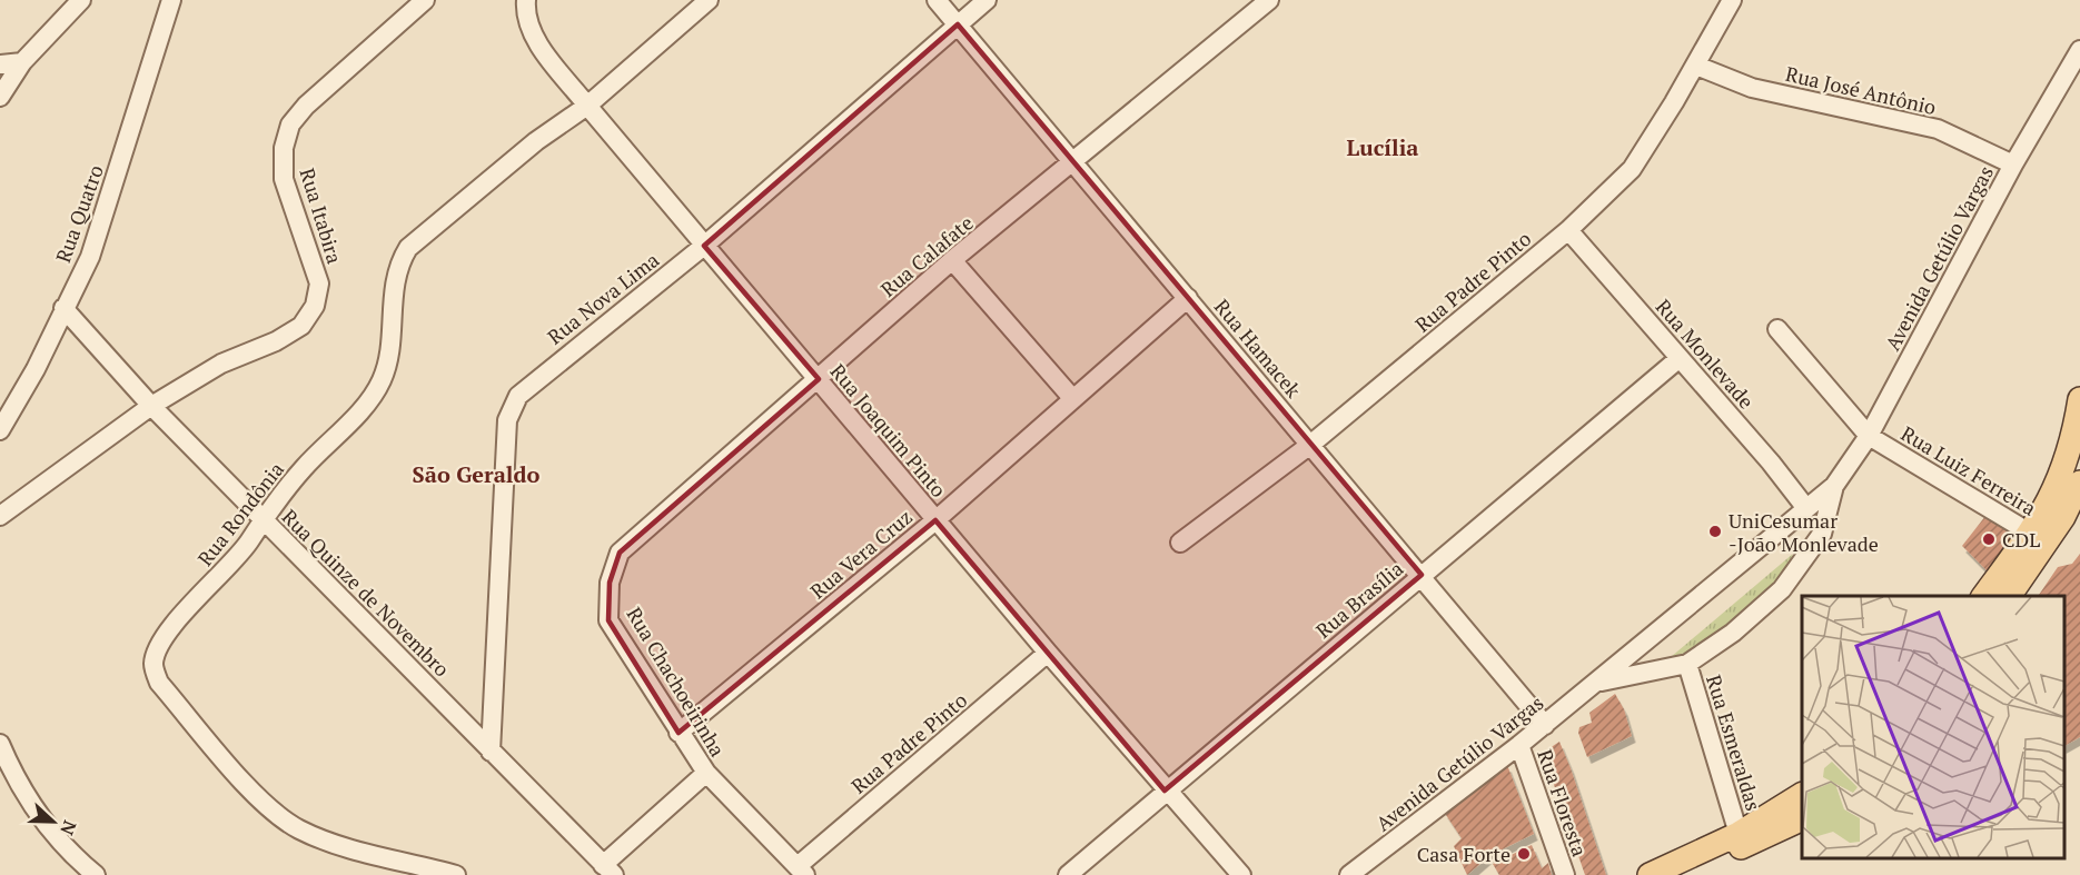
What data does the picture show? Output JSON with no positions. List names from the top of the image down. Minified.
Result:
{"streets":{"street":["Rua José Antônio","Rua Quatro","Rua Itabira","Rua Calafate","Avenida Getúlio Vargas","Rua Padre Pinto","Rua Nova Lima","Rua Hamacek","Rua Monlevade","Rua Joaquim Pinto","Rua Luiz Ferreira","Rua Rondônia","Rua Vera Cruz","Rua Quinze de Novembro","Rua Brasília","Rua Chachoeirinha","Rua Esmeraldas","Rua Floresta"]},"crossings":[["Rua José Antônio","Avenida Getúlio Vargas"],["Rua José Antônio","Rua Padre Pinto"],["Rua Quatro","Rua Quinze de Novembro"],["Rua Itabira","Rua Quinze de Novembro"],["Rua Calafate","Rua Hamacek"],["Rua Calafate","Rua Joaquim Pinto"],["Rua Calafate","Rua Chachoeirinha"],["Avenida Getúlio Vargas","Rua Hamacek"],["Avenida Getúlio Vargas","Rua Monlevade"],["Avenida Getúlio Vargas","Rua Luiz Ferreira"],["Avenida Getúlio Vargas","Rua Esmeraldas"],["Avenida Getúlio Vargas","Rua Floresta"],["Rua Padre Pinto","Rua Hamacek"],["Rua Padre Pinto","Rua Monlevade"],["Rua Padre Pinto","Rua Joaquim Pinto"],["Rua Padre Pinto","Rua Chachoeirinha"],["Rua Nova Lima","Rua Hamacek"],["Rua Nova Lima","Rua Joaquim Pinto"],["Rua Nova Lima","Rua Quinze de Novembro"],["Rua Hamacek","Rua Vera Cruz"],["Rua Hamacek","Rua Brasília"],["Rua Monlevade","Rua Brasília"],["Rua Joaquim Pinto","Rua Rondônia"],["Rua Joaquim Pinto","Rua Vera Cruz"],["Rua Joaquim Pinto","Rua Brasília"],["Rua Rondônia","Rua Quinze de Novembro"],["Rua Vera Cruz","Rua Chachoeirinha"]],"districts":["Lucília","São Geraldo"],"places":["UniCesumar -João Monlevade","CDL","Casa Forte"],"north":"right"}
